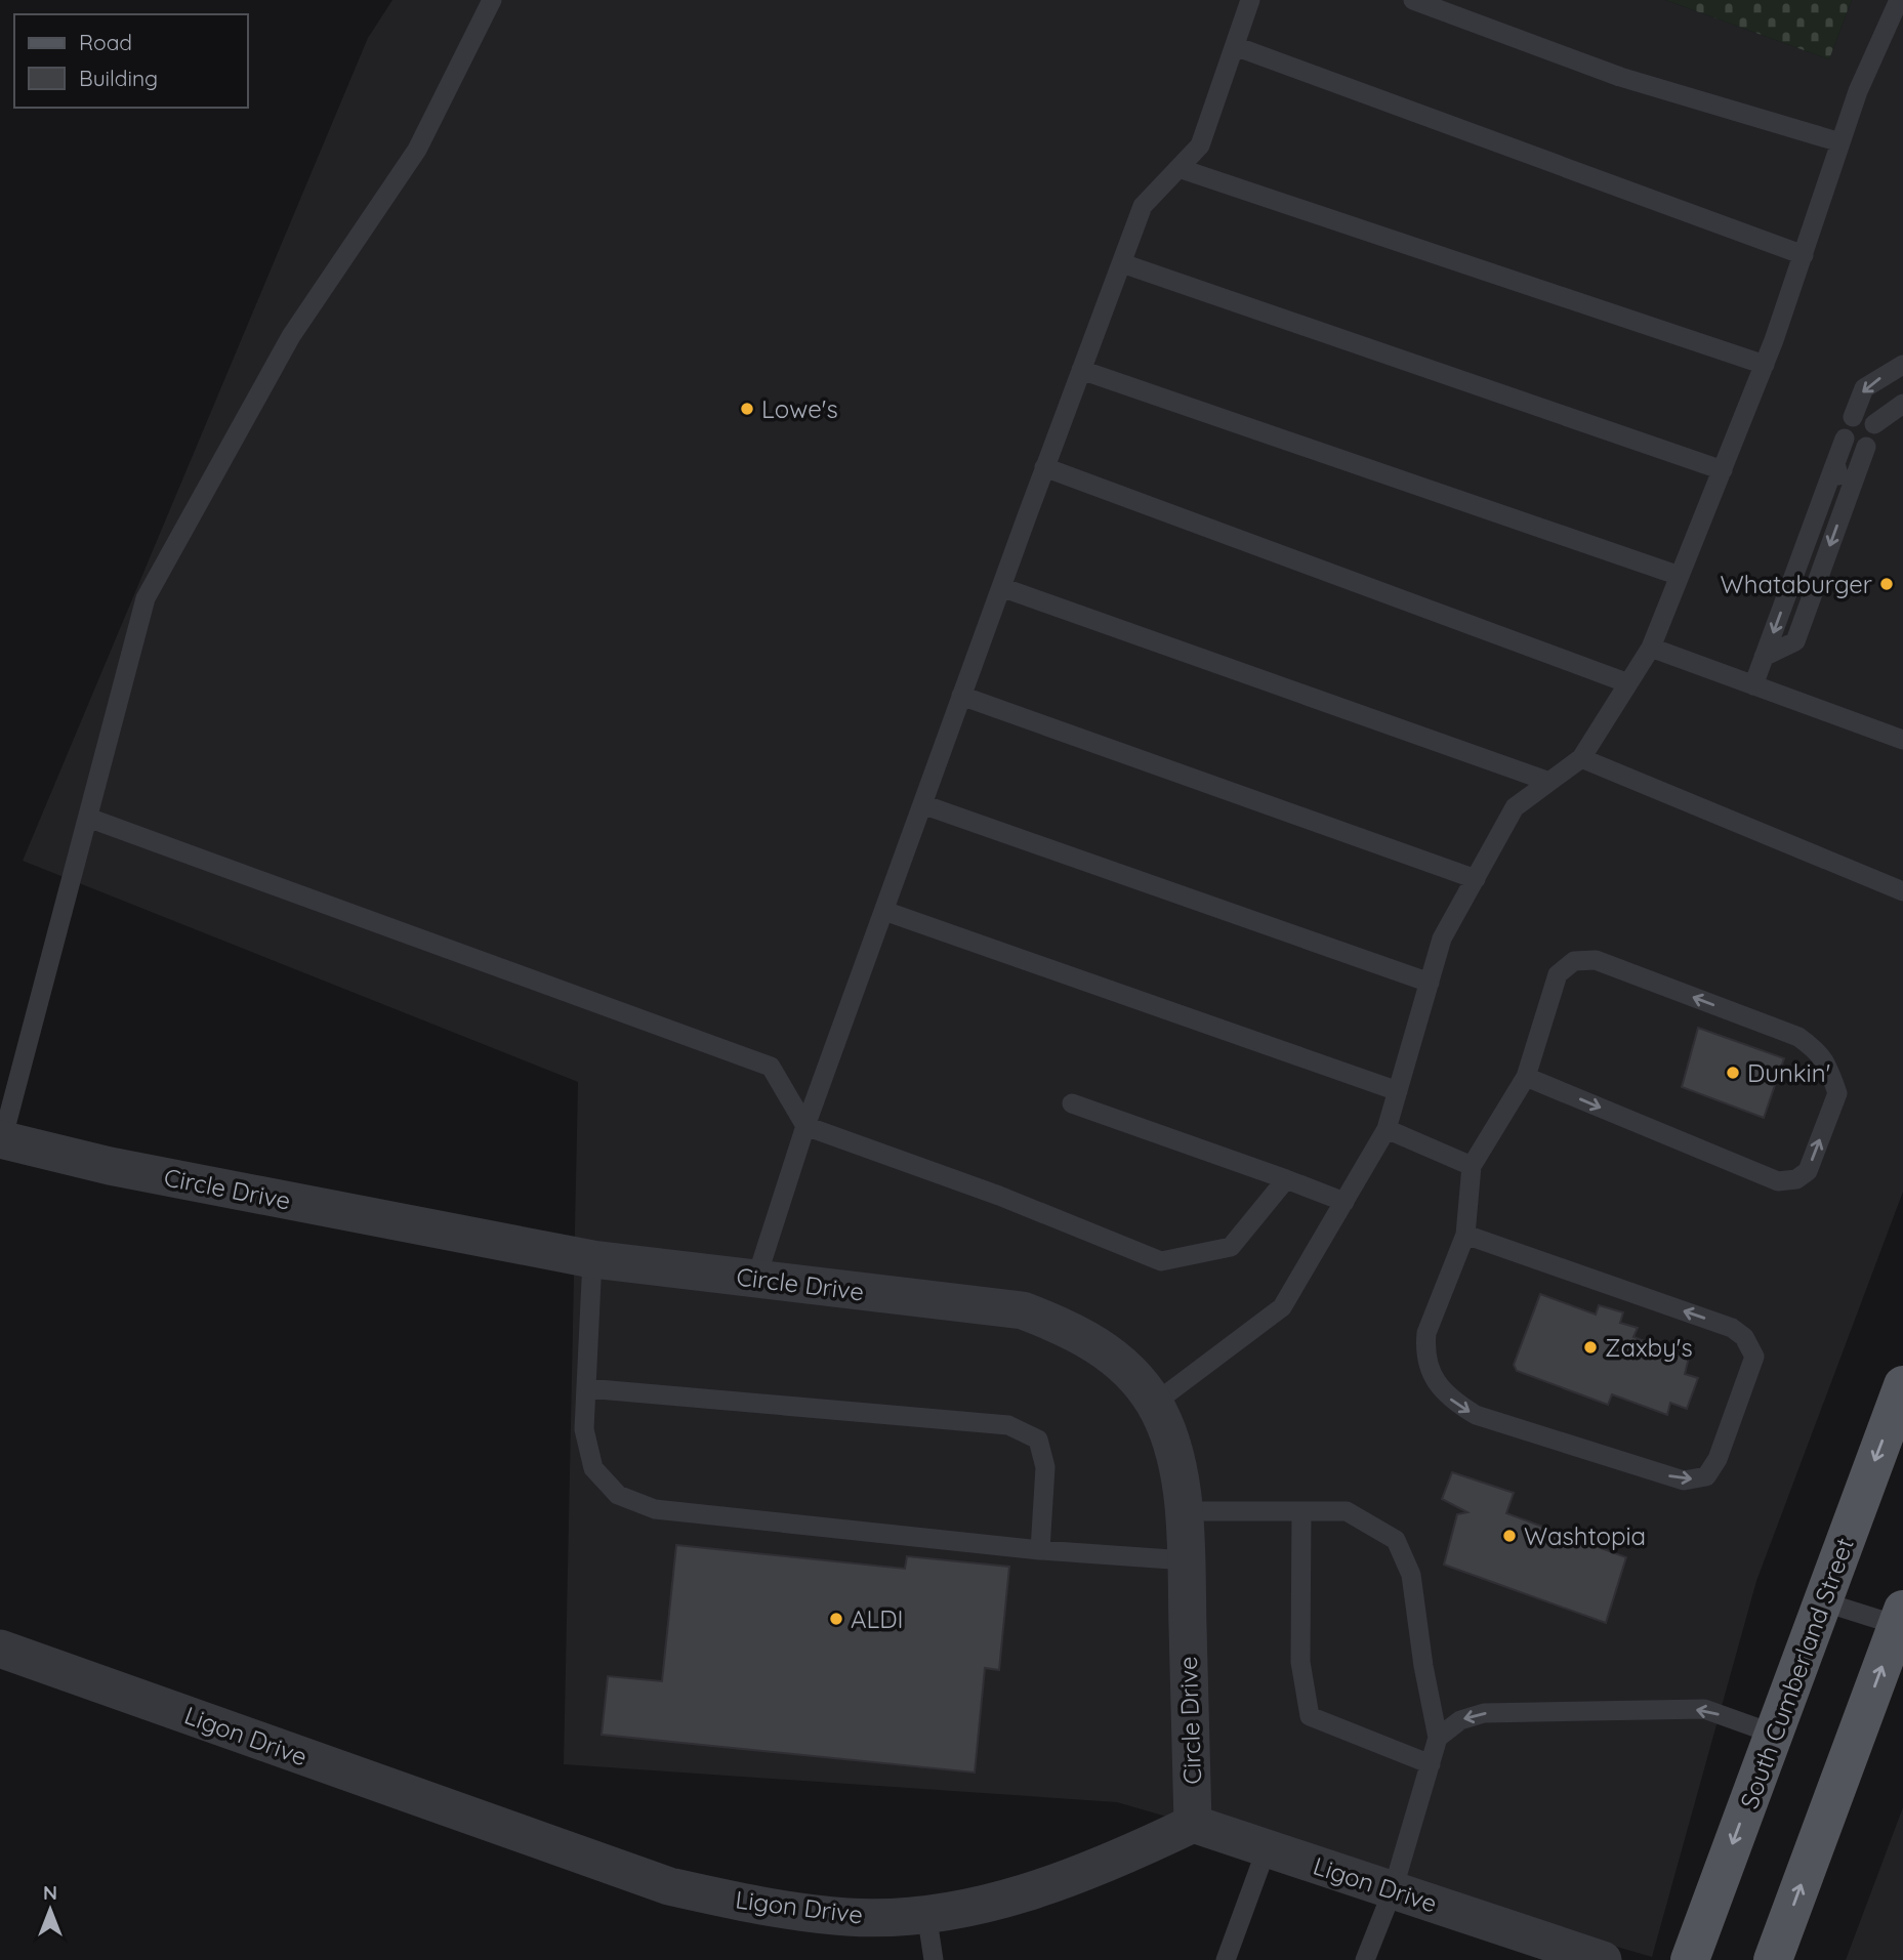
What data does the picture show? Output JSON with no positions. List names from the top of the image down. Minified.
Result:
{"streets":{"main road":["South Cumberland Street"],"street":["Circle Drive","Ligon Drive"]},"crossings":[["Circle Drive","Ligon Drive"]],"places":["Lowe's","Whataburger","Dunkin'","Zaxby's","Washtopia","ALDI"],"legend":["Road","Building"],"north":"top"}
